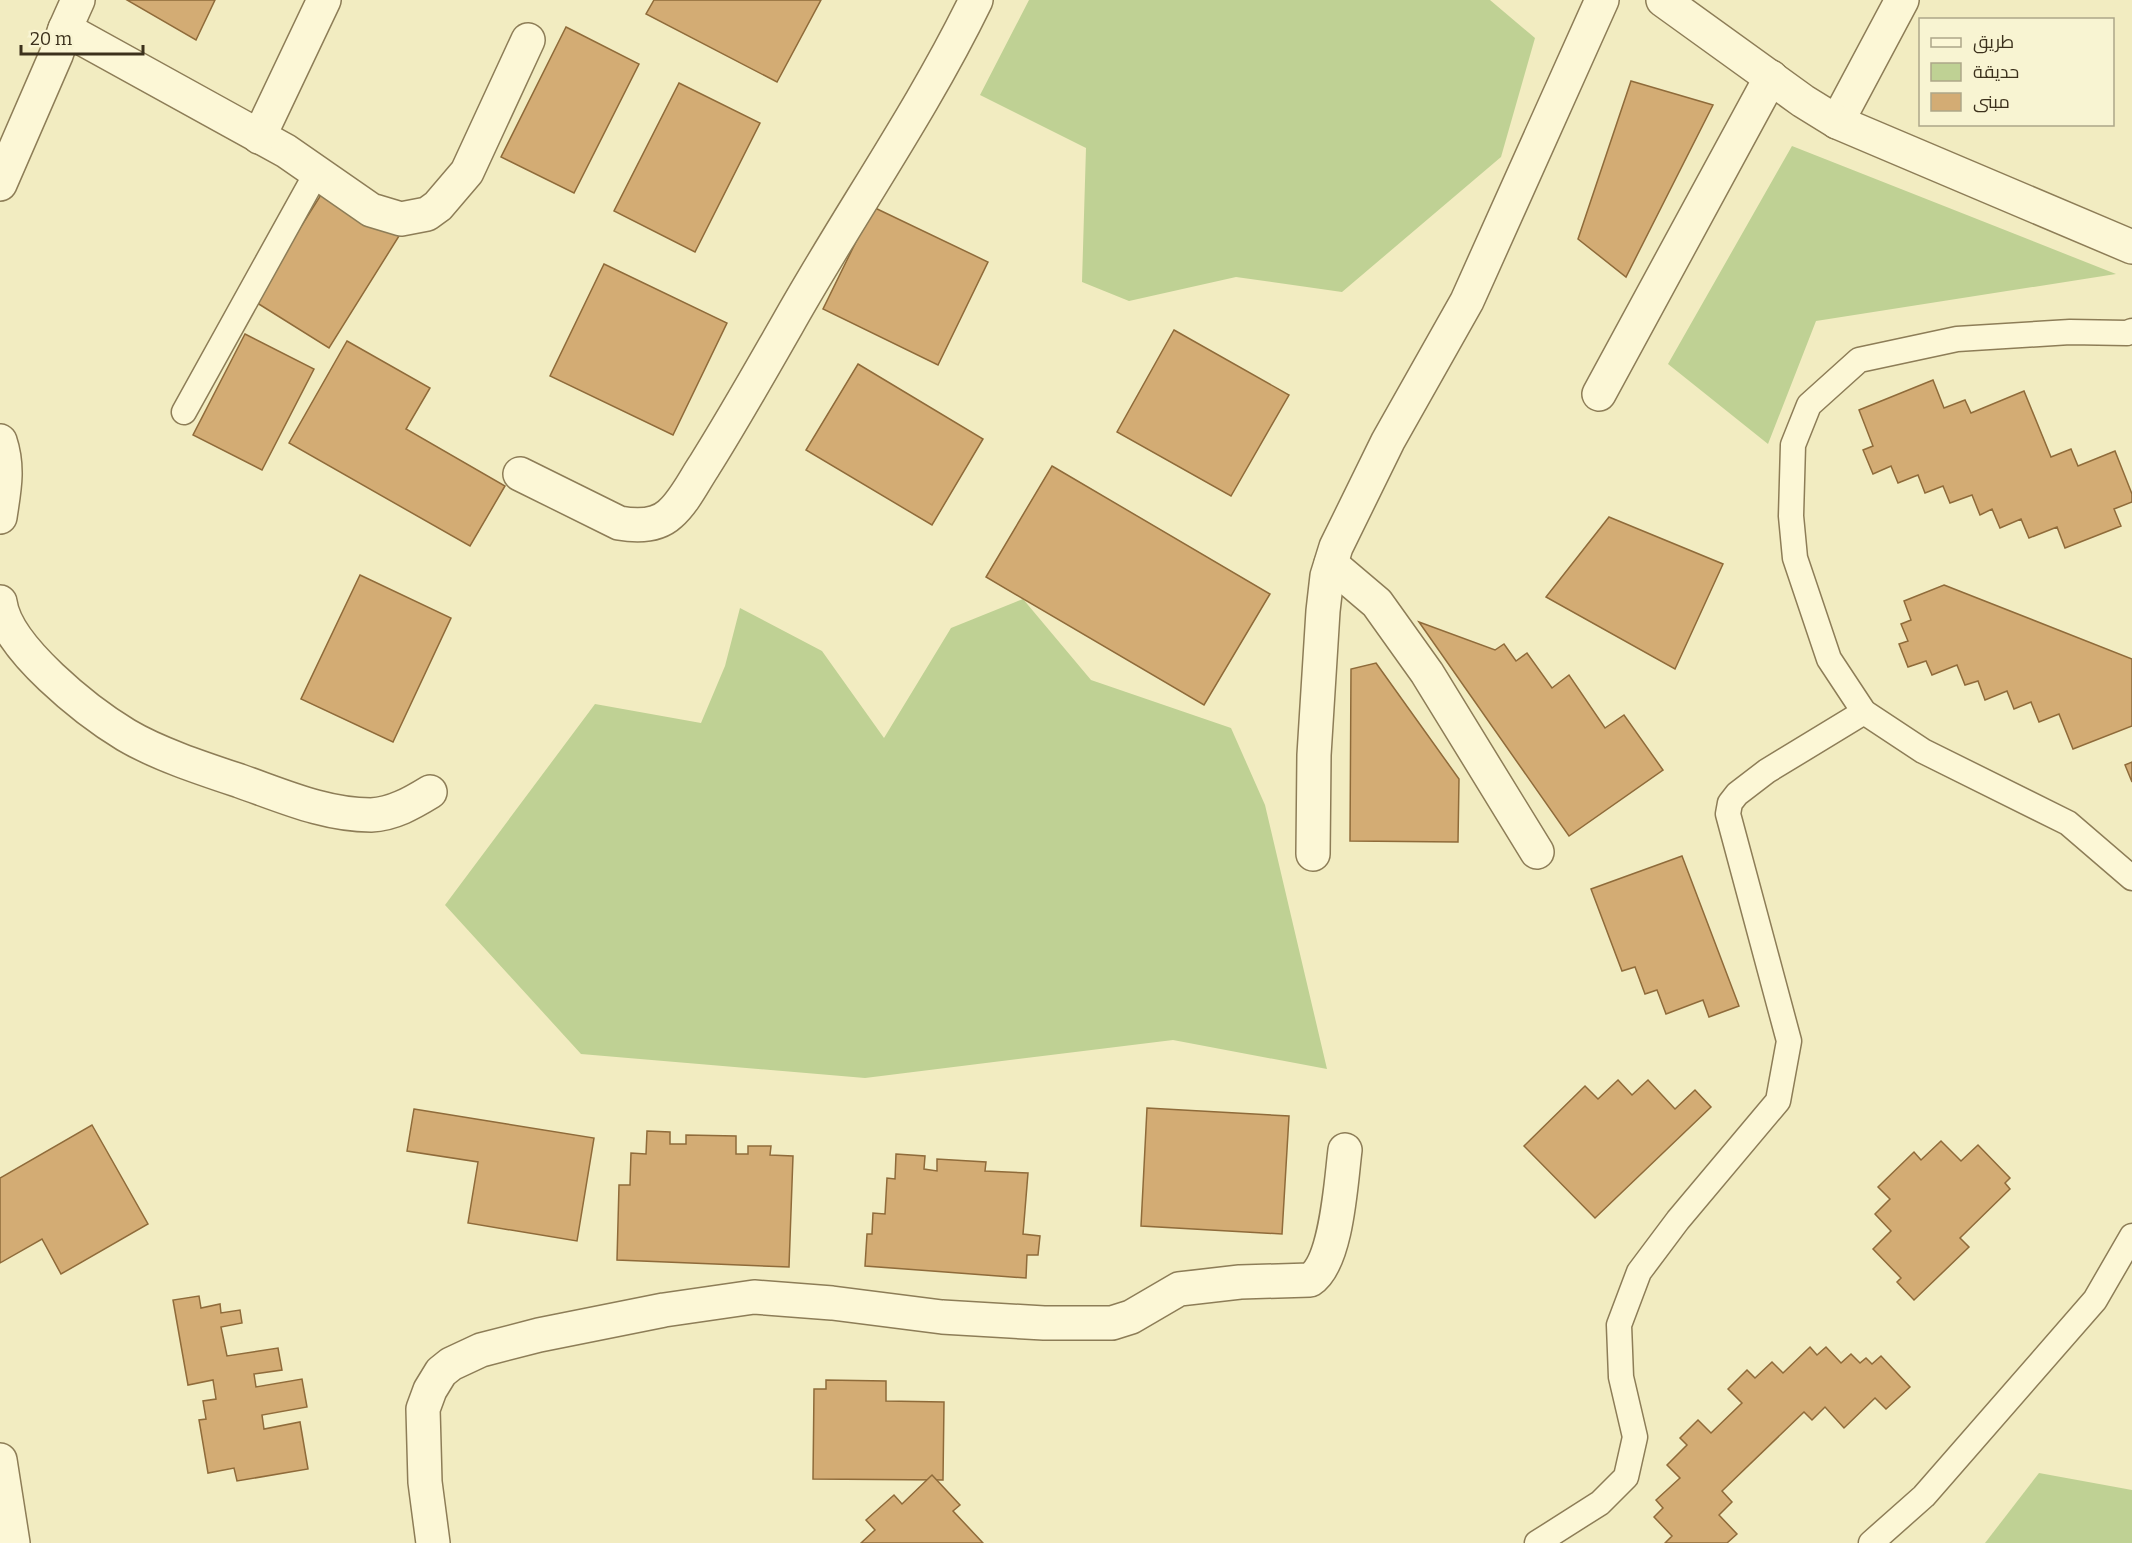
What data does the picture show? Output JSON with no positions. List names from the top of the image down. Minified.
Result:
{"legend":["طريق","حديقة","مبنى"],"scale_bar":"20 m"}
